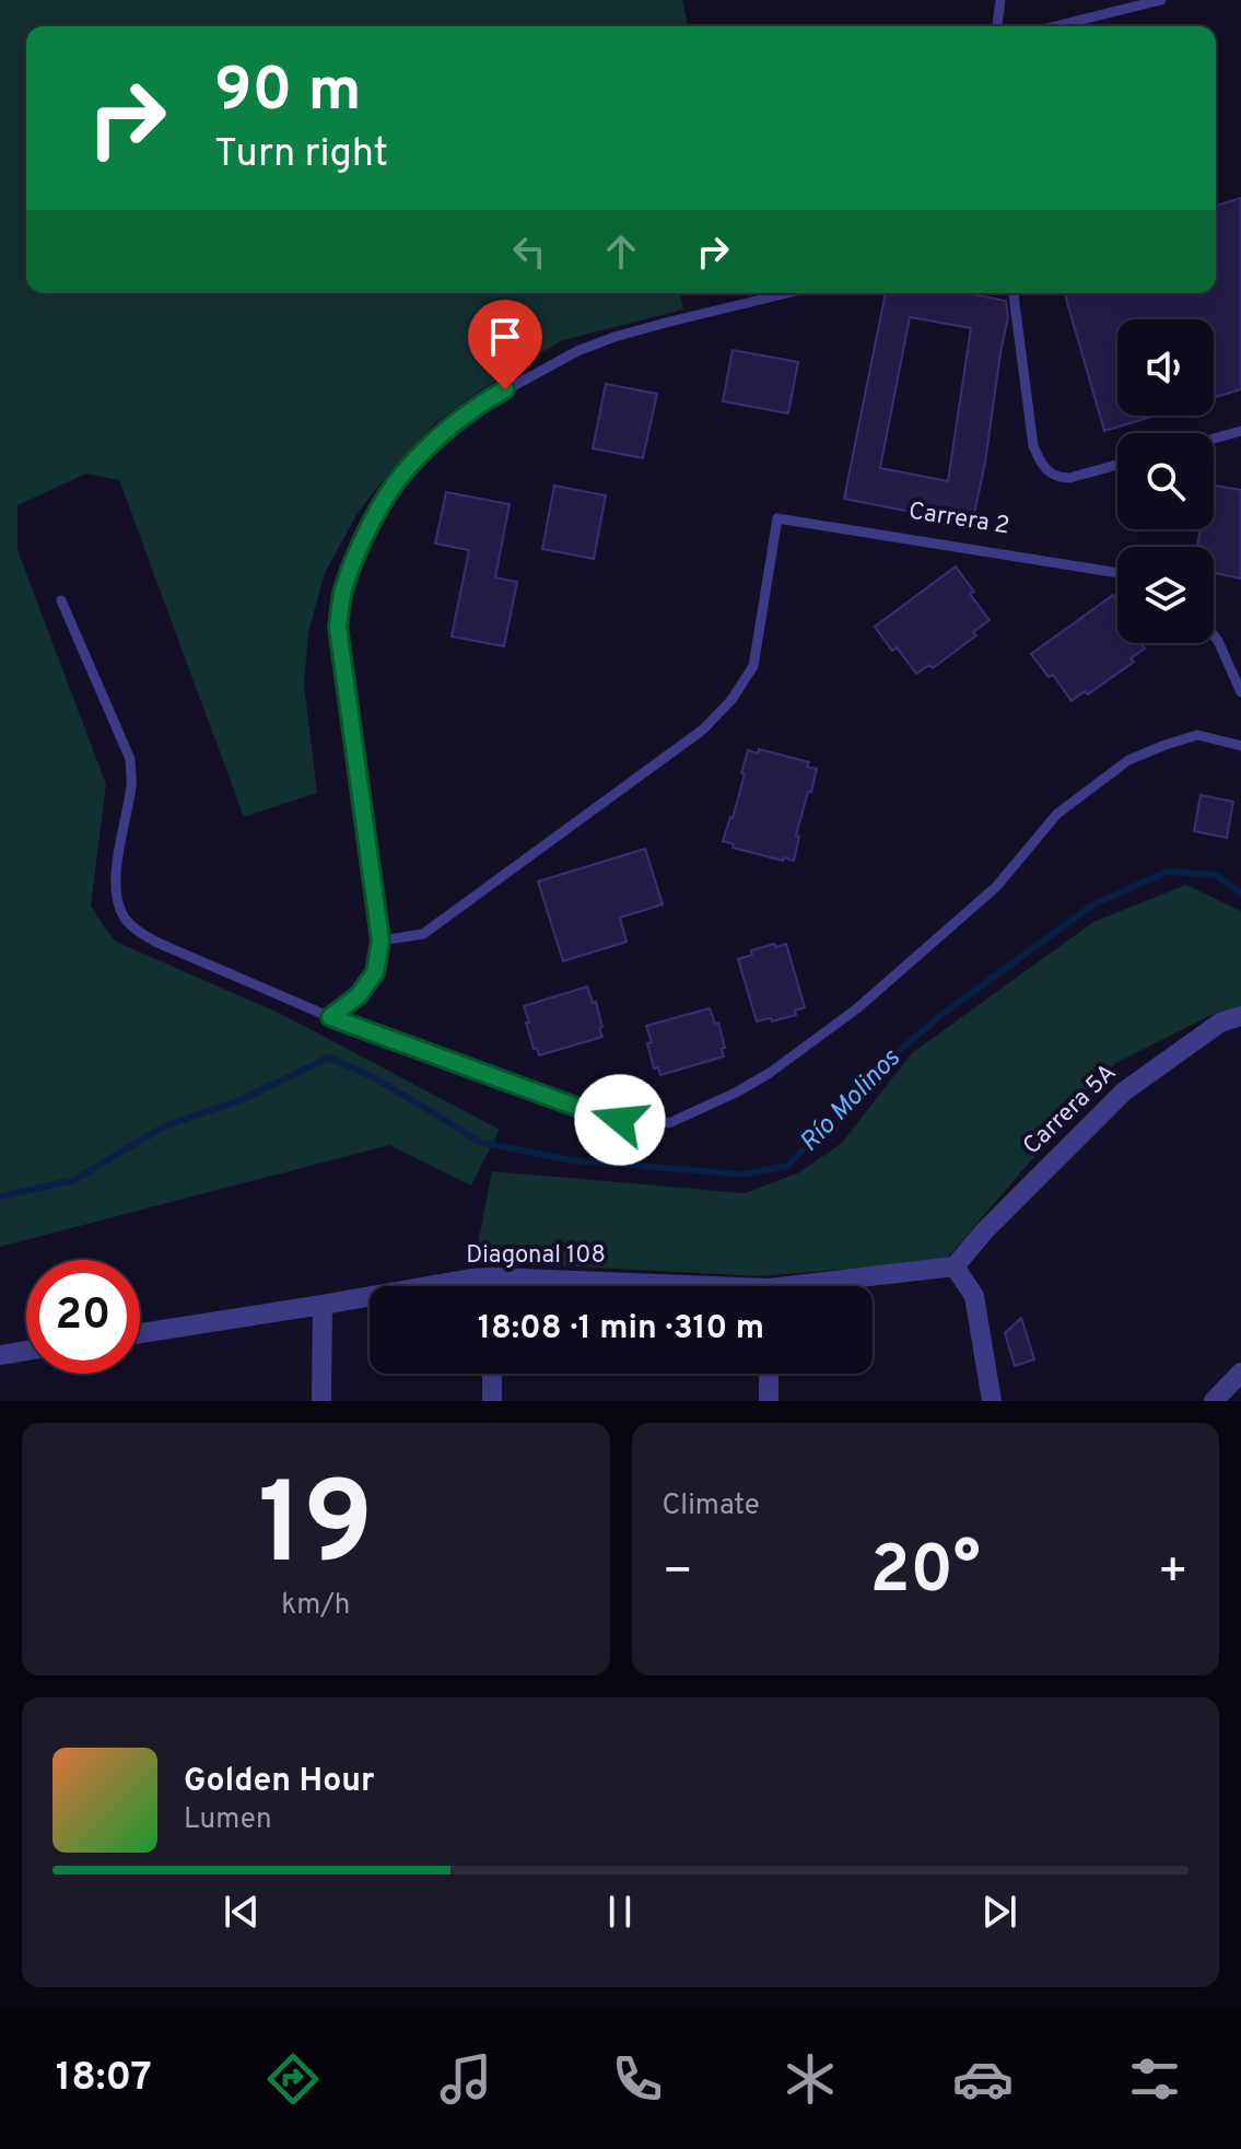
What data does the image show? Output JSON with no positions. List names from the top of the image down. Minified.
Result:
{"streets":{"street":["Carrera 5A","Diagonal 108"],"lane":["Carrera 2"]},"crossings":[["Carrera 5A","Diagonal 108"]],"water":["Río Molinos"],"page":{"turn":["90 m","Turn right"],"limit":"20","trip":"18:08 · 1 min · 310 m","tile":[["19","km/h"],"Climate"],"heat":["−","20°","+"],"song":["Golden Hour","Lumen"],"tabs":"18:07"}}
